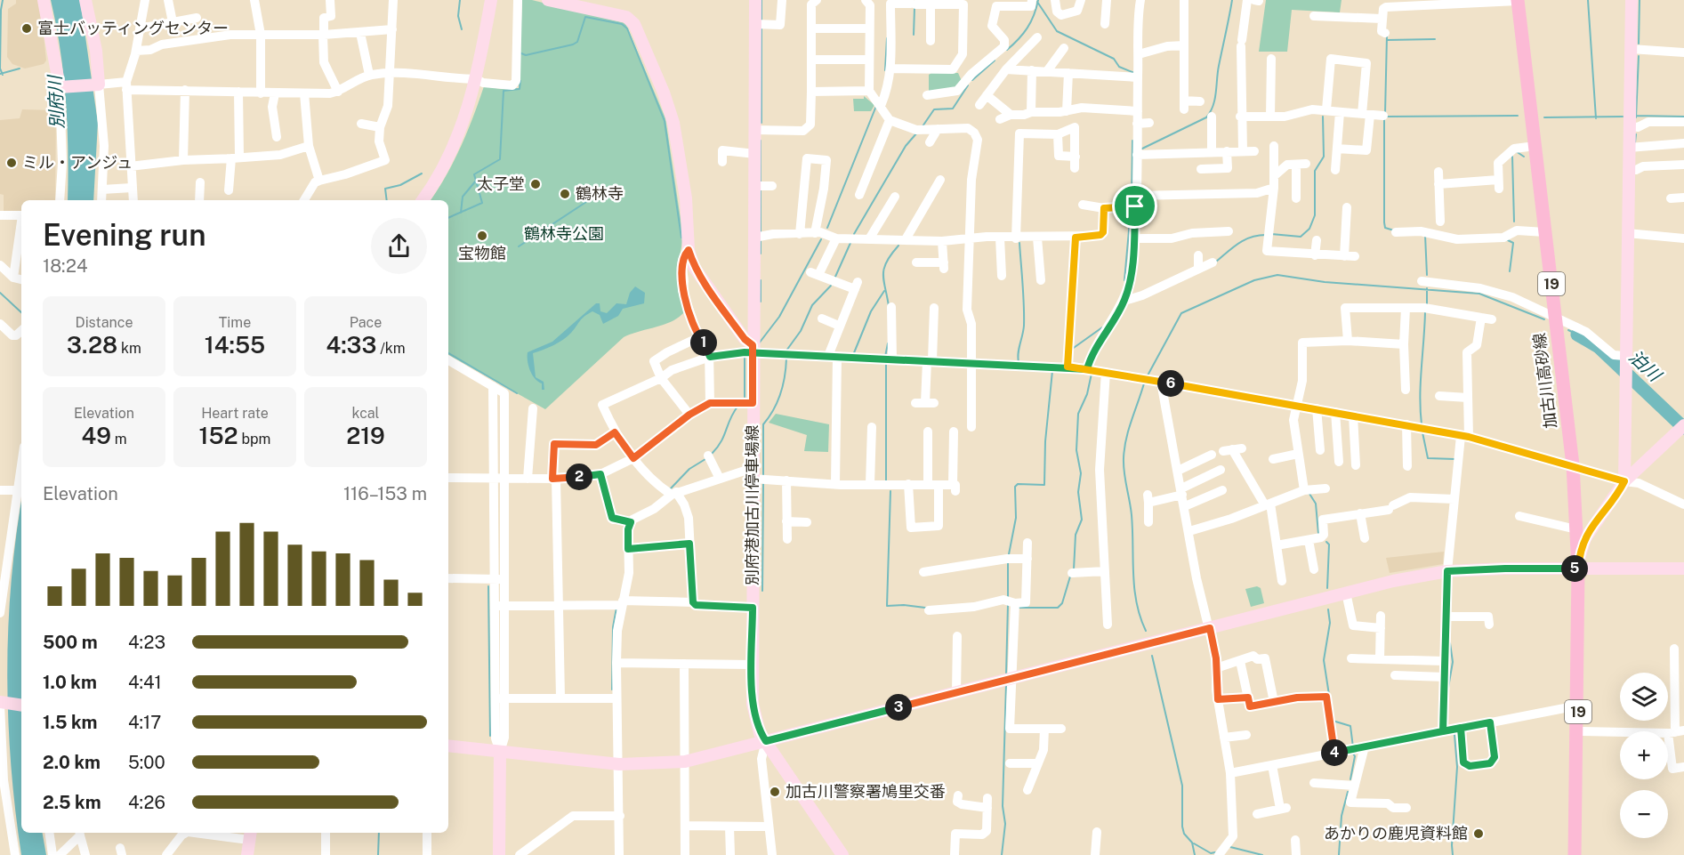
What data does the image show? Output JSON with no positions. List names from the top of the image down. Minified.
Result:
{"streets":{"main road":["19","加古川高砂線"],"street":["別府港加古川停車場線"]},"water":["別府川","泊川"],"parks":["鶴林寺公園"],"places":["富士バッティングセンター","ミル・アンジュ","太子堂","鶴林寺","宝物館","加古川警察署鳩里交番","あかりの鹿児資料館"],"page":{"heading":["Evening run","18:24"],"stats":[["Distance","3.28 km"],["Time","14:55"],["Pace","4:33 /km"],["Elevation","49 m"],["Heart rate","152 bpm"],["kcal","219"]],"pins":["1","6","2","5","3","4"],"chart":["Elevation","116–153 m"],"list":[{"name":"500 m","note":"4:23"},{"name":"1.0 km","note":"4:41"},{"name":"1.5 km","note":"4:17"},{"name":"2.0 km","note":"5:00"},{"name":"2.5 km","note":"4:26"}],"map_buttons":["+","−"]}}
